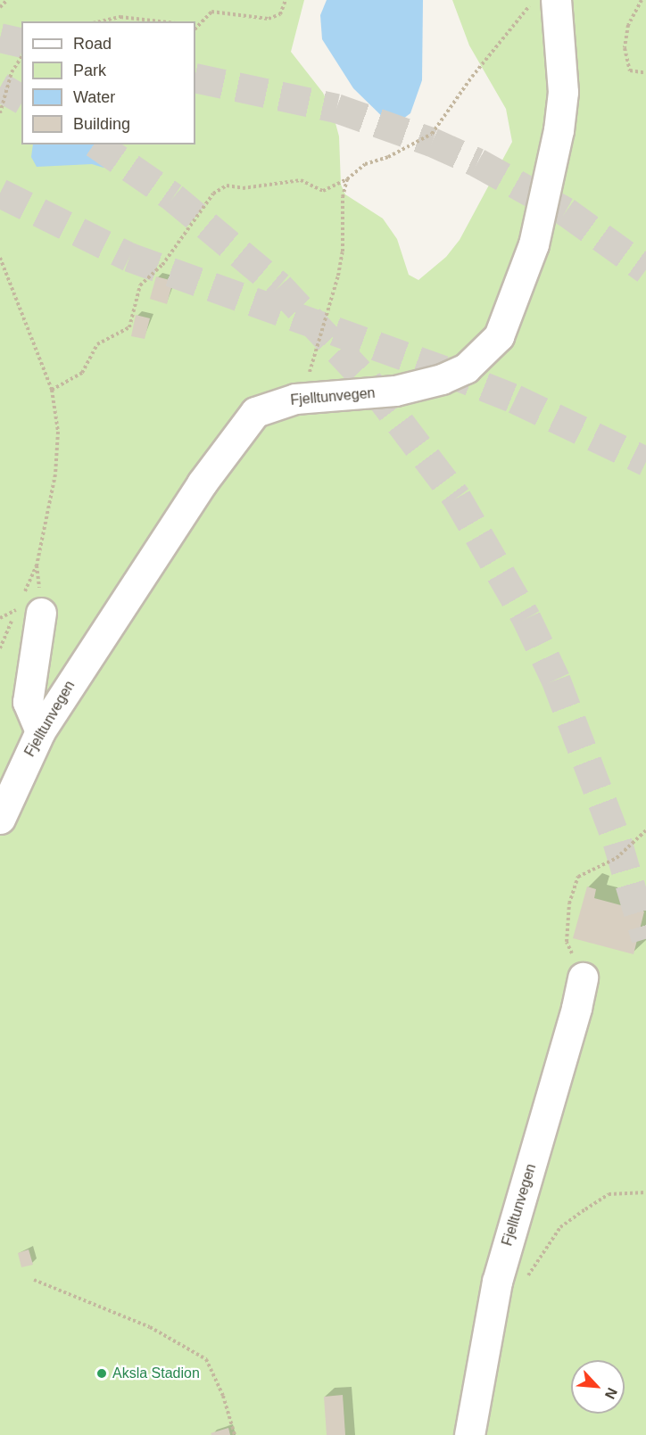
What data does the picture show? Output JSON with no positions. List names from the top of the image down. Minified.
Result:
{"streets":{"street":["Fjelltunvegen"]},"places":["Aksla Stadion"],"legend":["Road","Park","Water","Building"],"north":"bottom right"}
